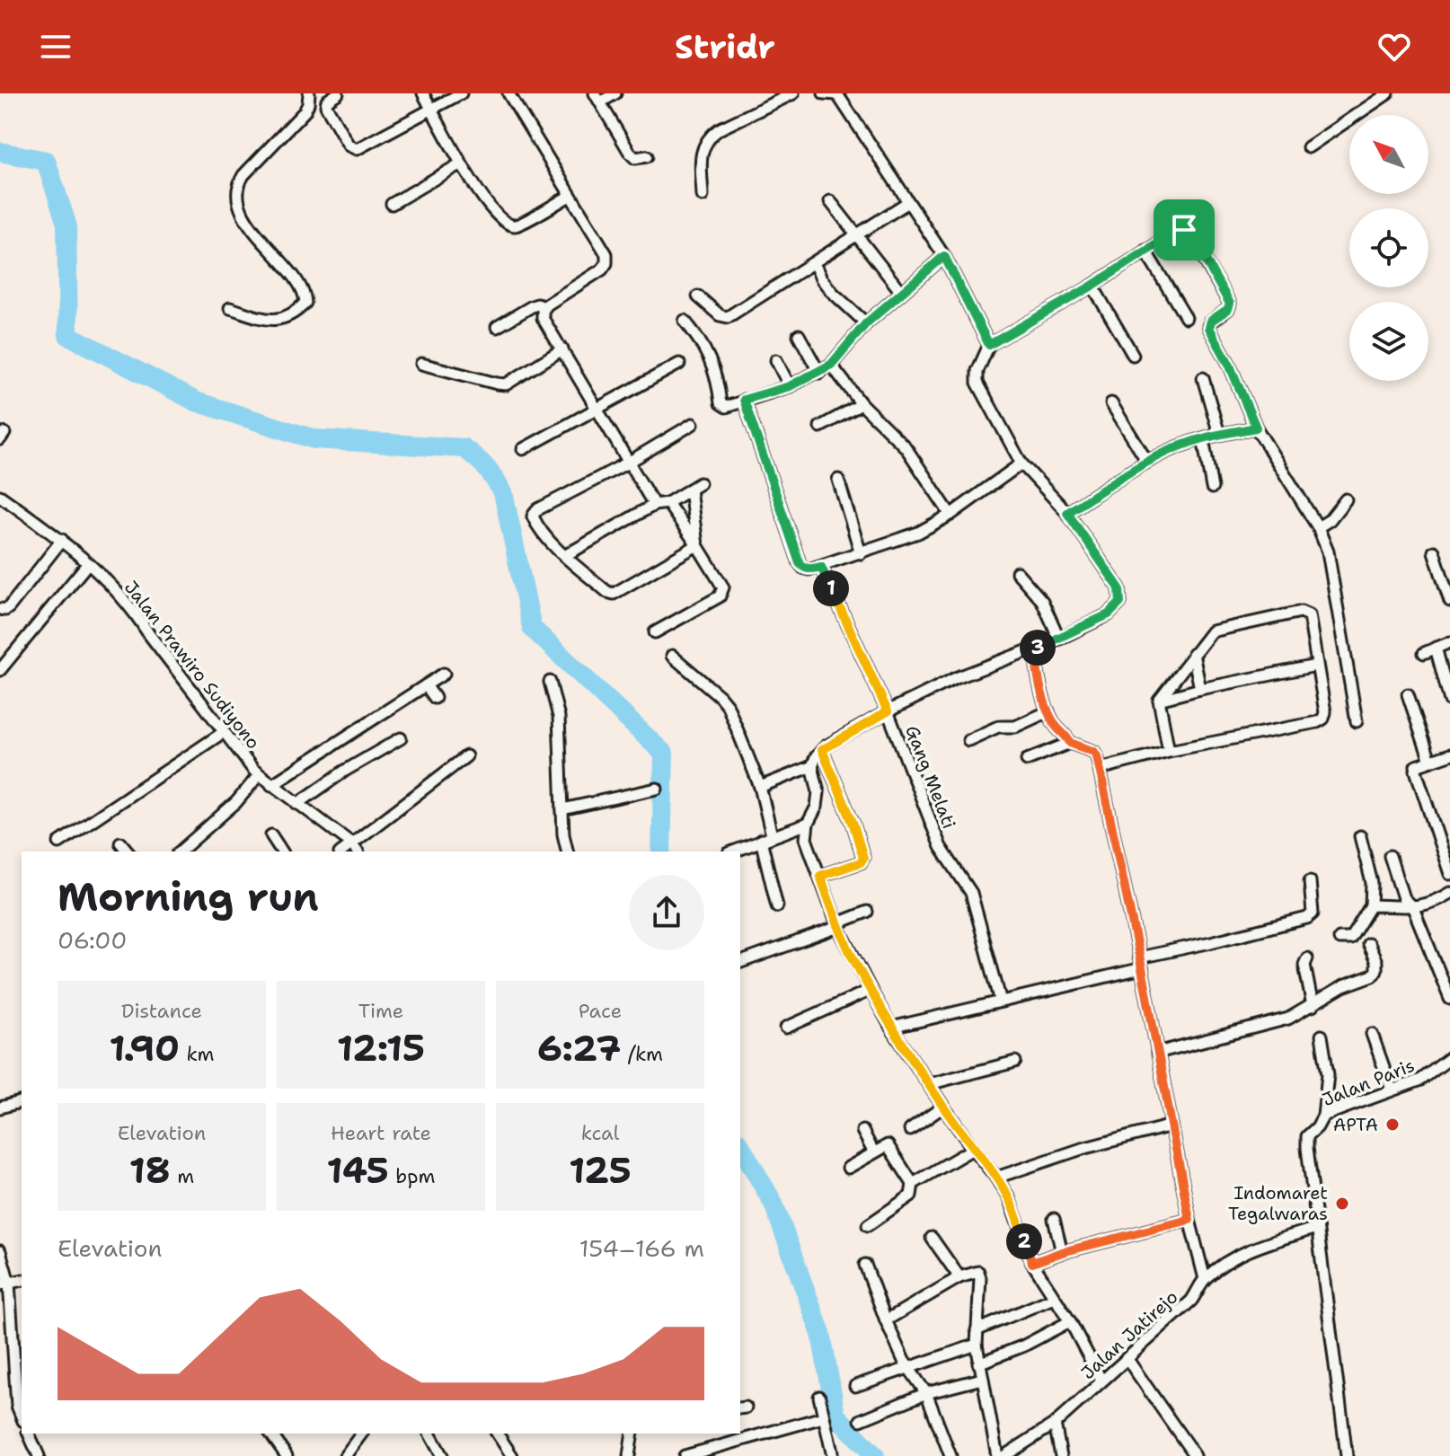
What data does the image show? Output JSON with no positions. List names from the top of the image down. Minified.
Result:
{"streets":{"street":["Jalan Prawiro Sudiyono","Gang Melati","Jalan Paris","Jalan Jatirejo"]},"crossings":[["Jalan Paris","Jalan Jatirejo"]],"places":["APTA","Indomaret Tegalwaras"],"north":"top left","page":{"header":"Stridr","pins":["1","3","2"],"heading":["Morning run","06:00"],"stats":[["Distance","1.90 km"],["Time","12:15"],["Pace","6:27 /km"],["Elevation","18 m"],["Heart rate","145 bpm"],["kcal","125"]],"chart":["Elevation","154–166 m"]}}
